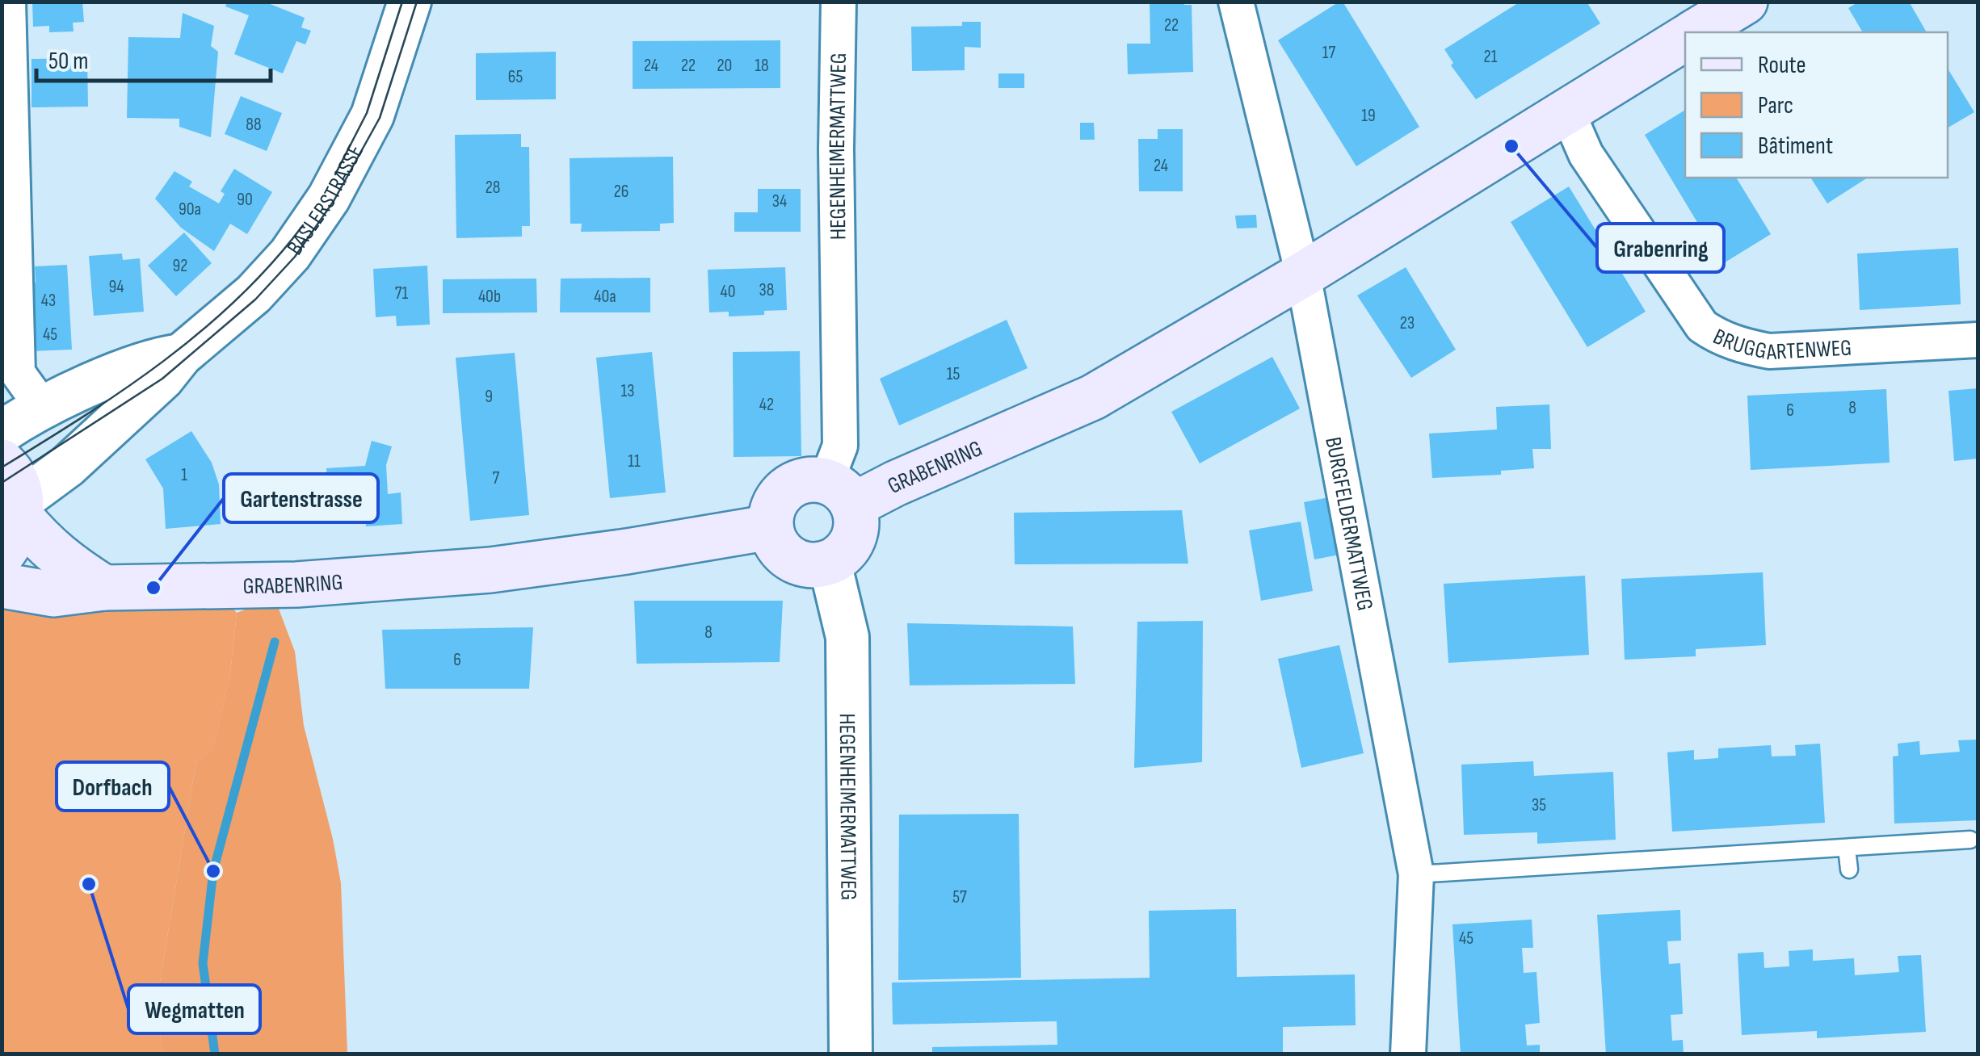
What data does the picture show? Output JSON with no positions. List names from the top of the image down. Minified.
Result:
{"streets":{"main road":["GRABENRING"],"street":["HEGENHEIMERMATTWEG","BASLERSTRASSE","BRUGGARTENWEG","BURGFELDERMATTWEG"]},"crossings":[["HEGENHEIMERMATTWEG","GRABENRING"],["BRUGGARTENWEG","GRABENRING"],["GRABENRING","BURGFELDERMATTWEG"]],"places":["Grabenring","Gartenstrasse","Dorfbach","Wegmatten"],"house_numbers":["22","17","21","24","22","20","18","65","19","88","24","28","26","90","34","90a","92","94","38","40","71","40b","40a","43","23","45","15","13","9","42","8","6","11","1","7","8","6","35","57","45"],"legend":["Route","Parc","Bâtiment"],"scale_bar":"50 m"}
